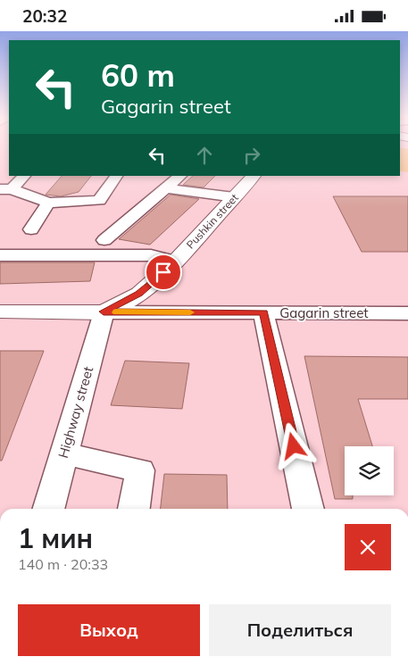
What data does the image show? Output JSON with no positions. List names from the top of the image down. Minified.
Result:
{"streets":{"main road":["Pushkin street","Gagarin street"],"street":["Highway street"]},"crossings":[["Pushkin street","Gagarin street"],["Pushkin street","Highway street"],["Gagarin street","Highway street"]],"page":{"status":"20:32","turn":["60 m","Gagarin street"],"heading":["1 мин","140 m · 20:33"],"buttons":["Выход","Поделиться"]}}
